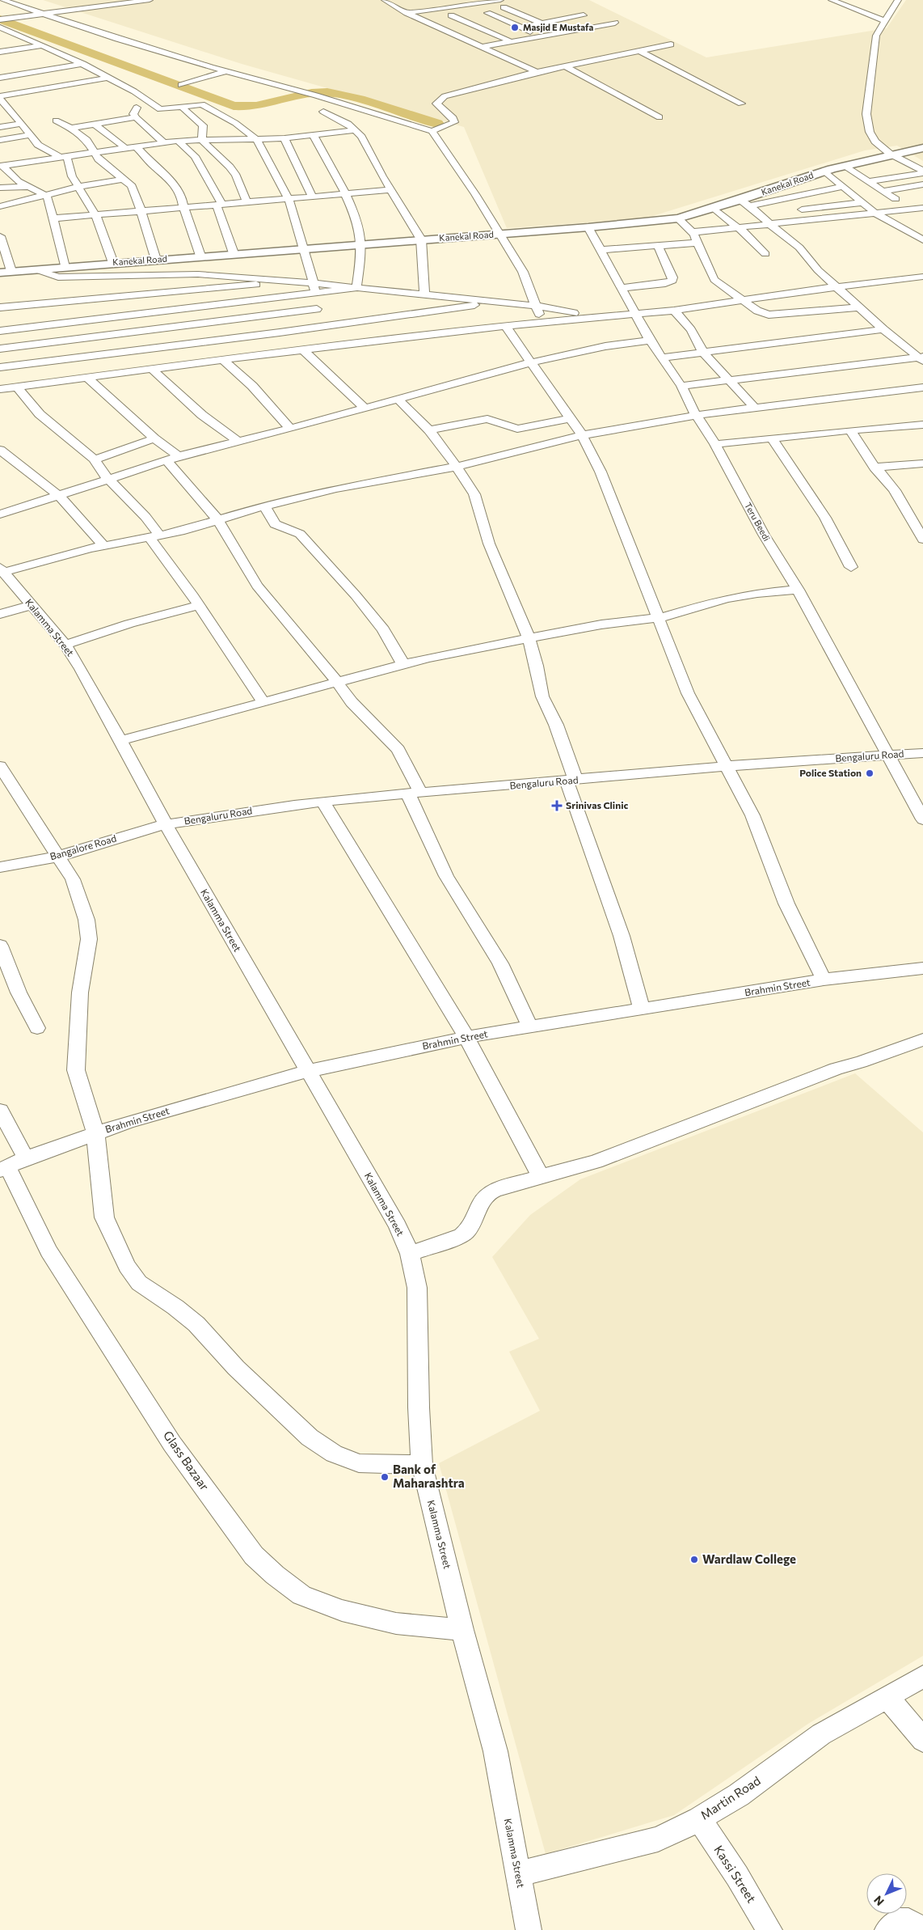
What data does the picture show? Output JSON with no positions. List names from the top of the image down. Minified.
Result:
{"streets":{"main road":["Kanekal Road"],"street":["Teru Beedi","Kalamma Street","Bengaluru Road","Bangalore Road","Brahmin Street","Glass Bazaar","Martin Road","Kassi Street"]},"crossings":[["Kanekal Road","Teru Beedi"],["Teru Beedi","Bengaluru Road"],["Kalamma Street","Bengaluru Road"],["Kalamma Street","Bangalore Road"],["Kalamma Street","Brahmin Street"],["Kalamma Street","Glass Bazaar"],["Kalamma Street","Martin Road"],["Bengaluru Road","Bangalore Road"],["Brahmin Street","Glass Bazaar"],["Martin Road","Kassi Street"]],"places":{"other":["Masjid E Mustafa","Police Station","Bank of Maharashtra","Wardlaw College"],"health":["Srinivas Clinic"]},"north":"bottom left"}
